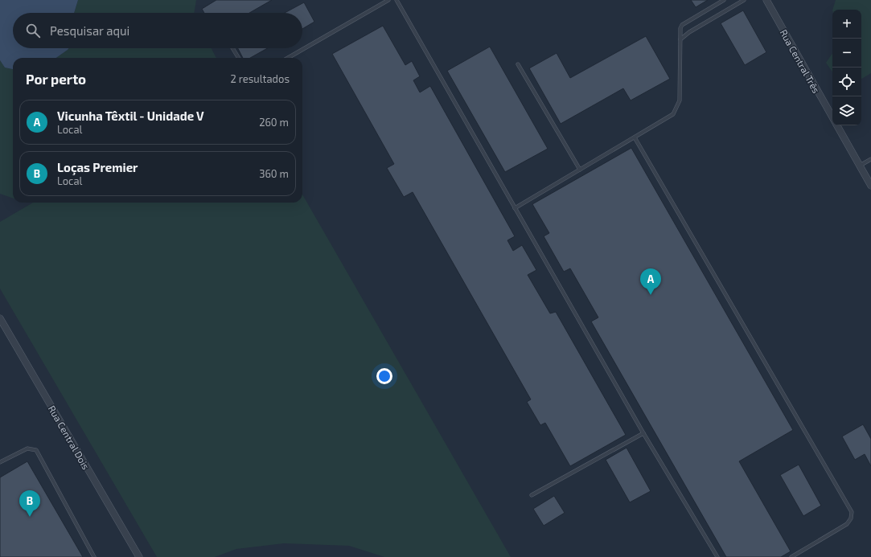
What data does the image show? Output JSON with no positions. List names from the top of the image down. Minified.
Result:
{"streets":{"street":["Rua Central Três","Rua Central Dois"]},"page":{"map_buttons":["+","−"],"search":"Pesquisar aqui","heading":["Por perto","2 resultados"],"list":[{"mark":"A","name":"Vicunha Têxtil - Unidade V","note":"Local","value":"260 m"},{"mark":"B","name":"Loças Premier","note":"Local","value":"360 m"}],"pins":["A","B"]}}
